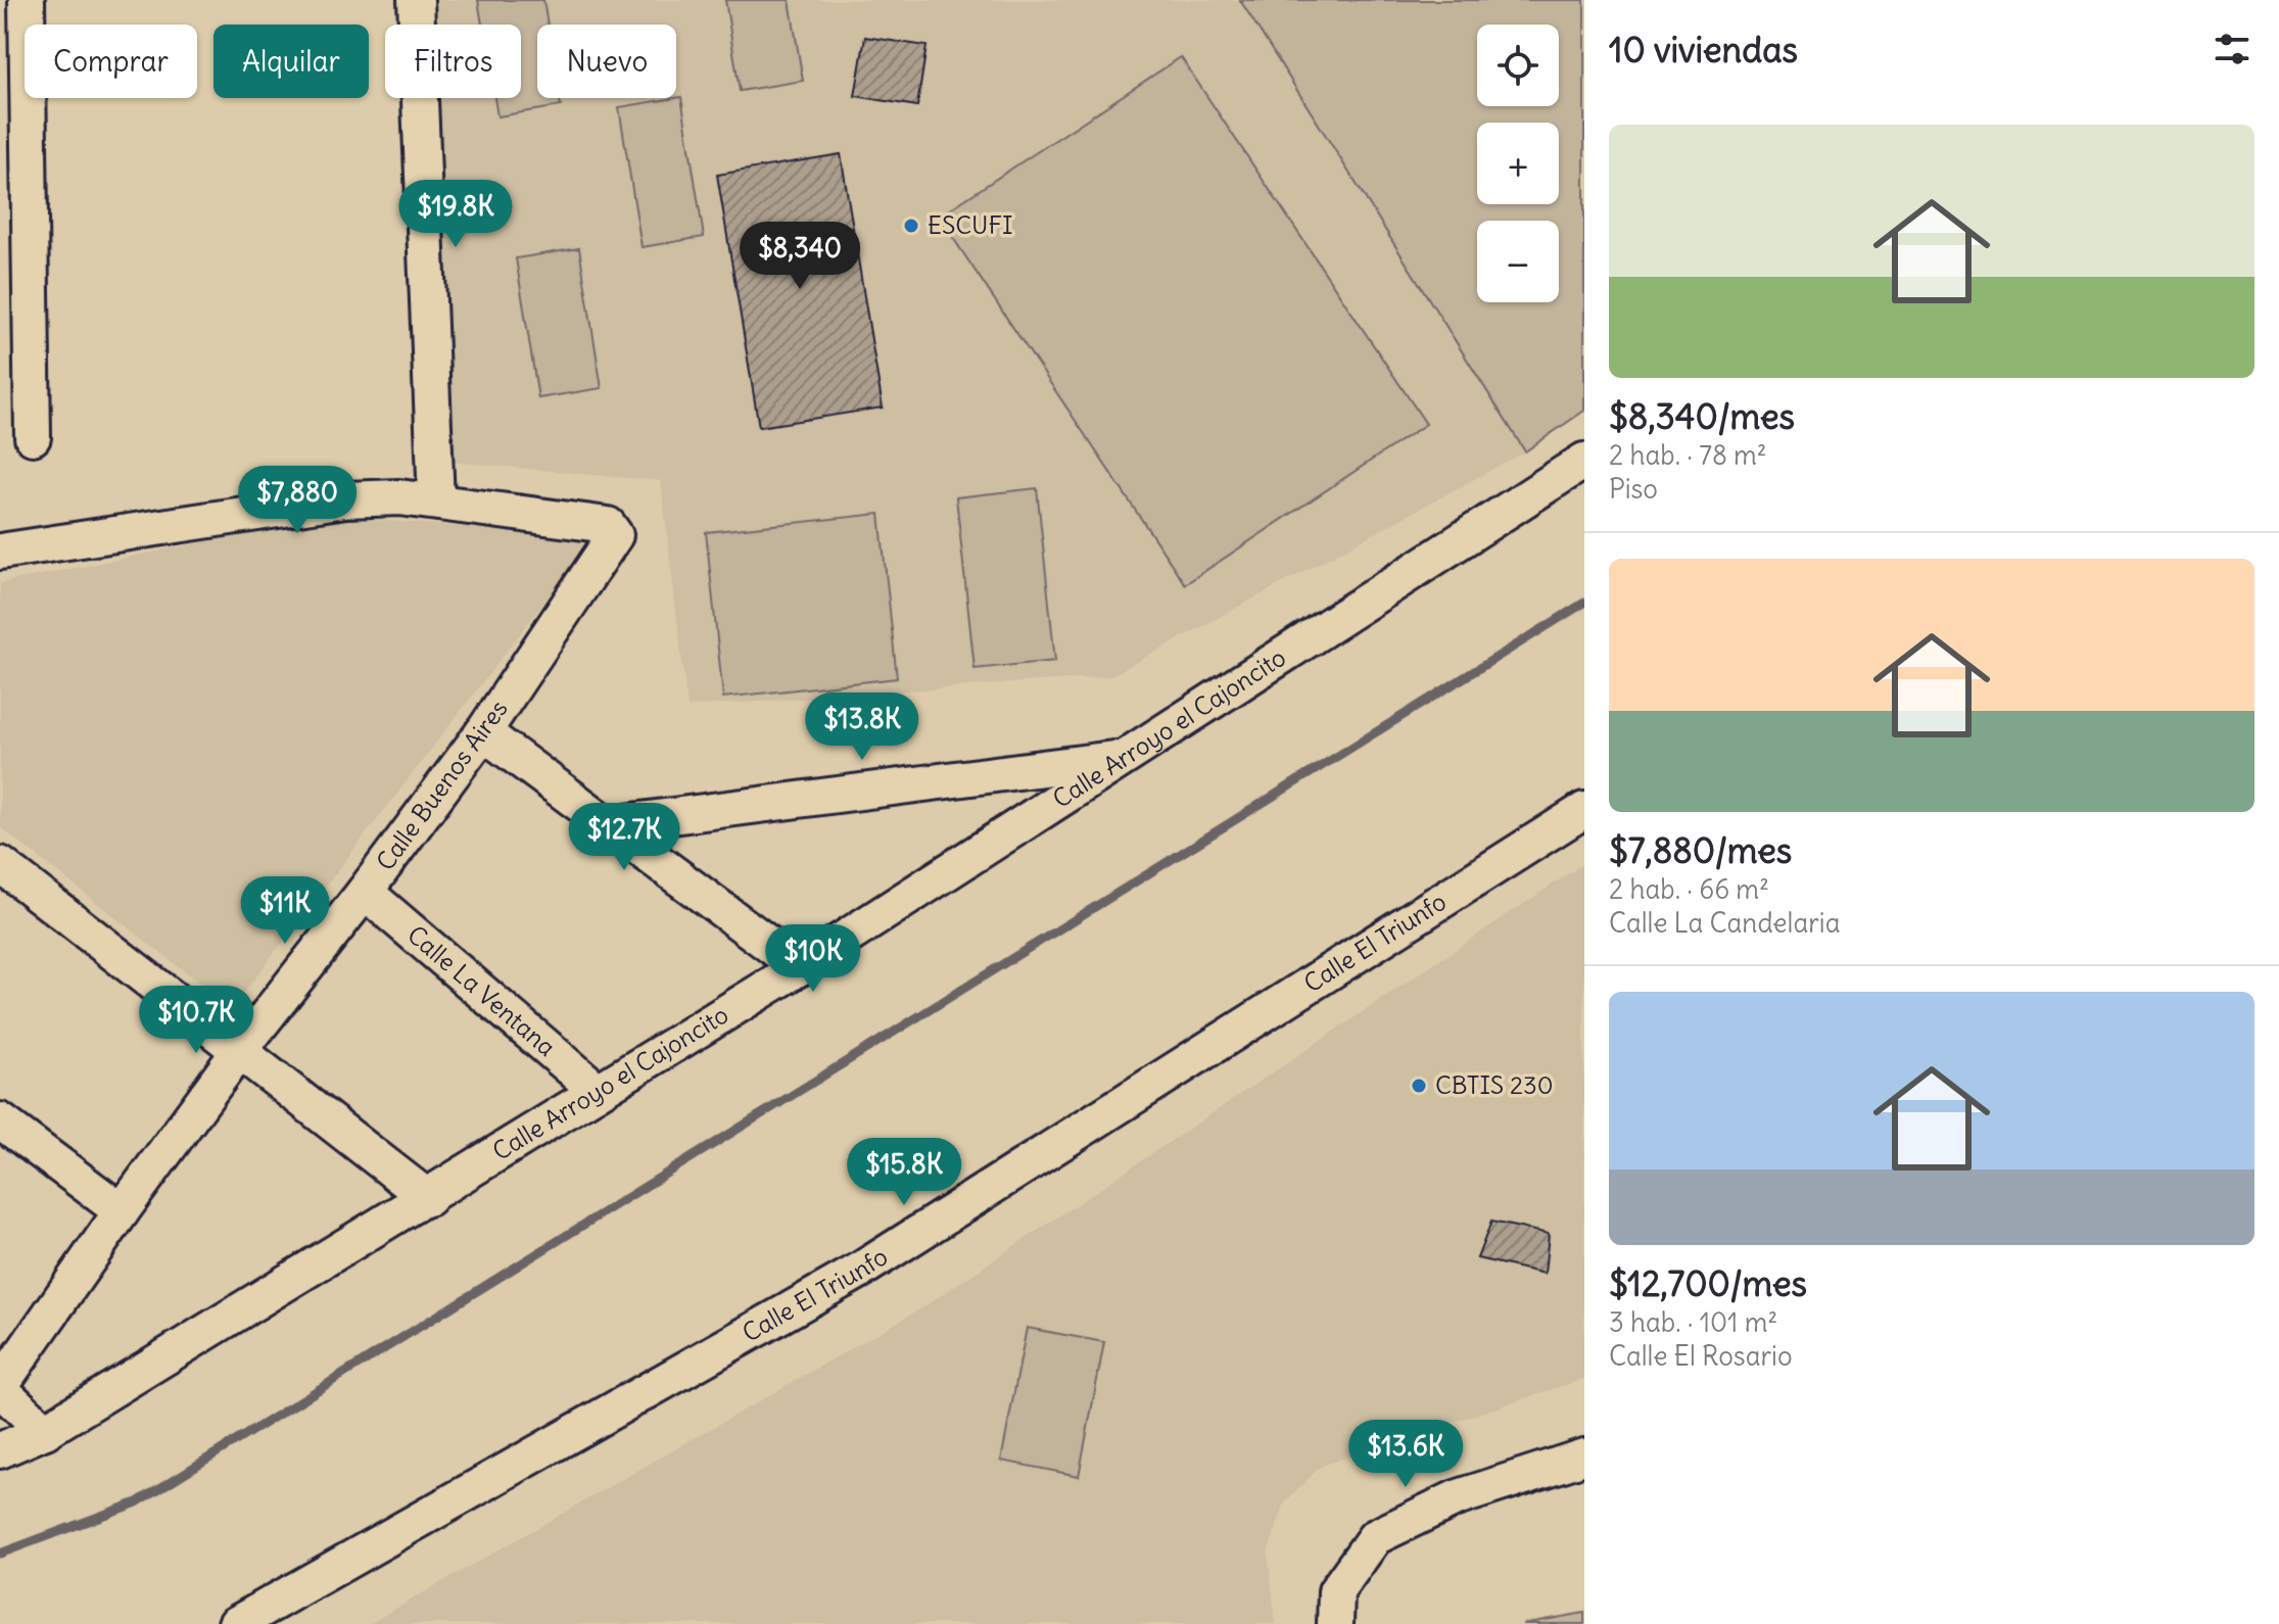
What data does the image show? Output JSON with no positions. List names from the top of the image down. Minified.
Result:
{"streets":{"street":["Calle Arroyo el Cajoncito","Calle Buenos Aires","Calle El Triunfo","Calle La Ventana"]},"crossings":[["Calle Arroyo el Cajoncito","Calle La Ventana"],["Calle Buenos Aires","Calle La Ventana"]],"places":["ESCUFI","CBTIS 230"],"page":{"heading":"10 viviendas","map_buttons":["+","−"],"chip":["Comprar","Alquilar","Filtros","Nuevo"],"list":[{"name":"$8,340/mes","note":"2 hab. · 78 m² · Piso"},{"name":"$7,880/mes","note":"2 hab. · 66 m² · Calle La Candelaria"},{"name":"$12,700/mes","note":"3 hab. · 101 m² · Calle El Rosario"}],"price":["$19.8K","$8,340","$7,880","$13.8K","$12.7K","$11K","$10K","$10.7K","$15.8K","$13.6K"]}}
